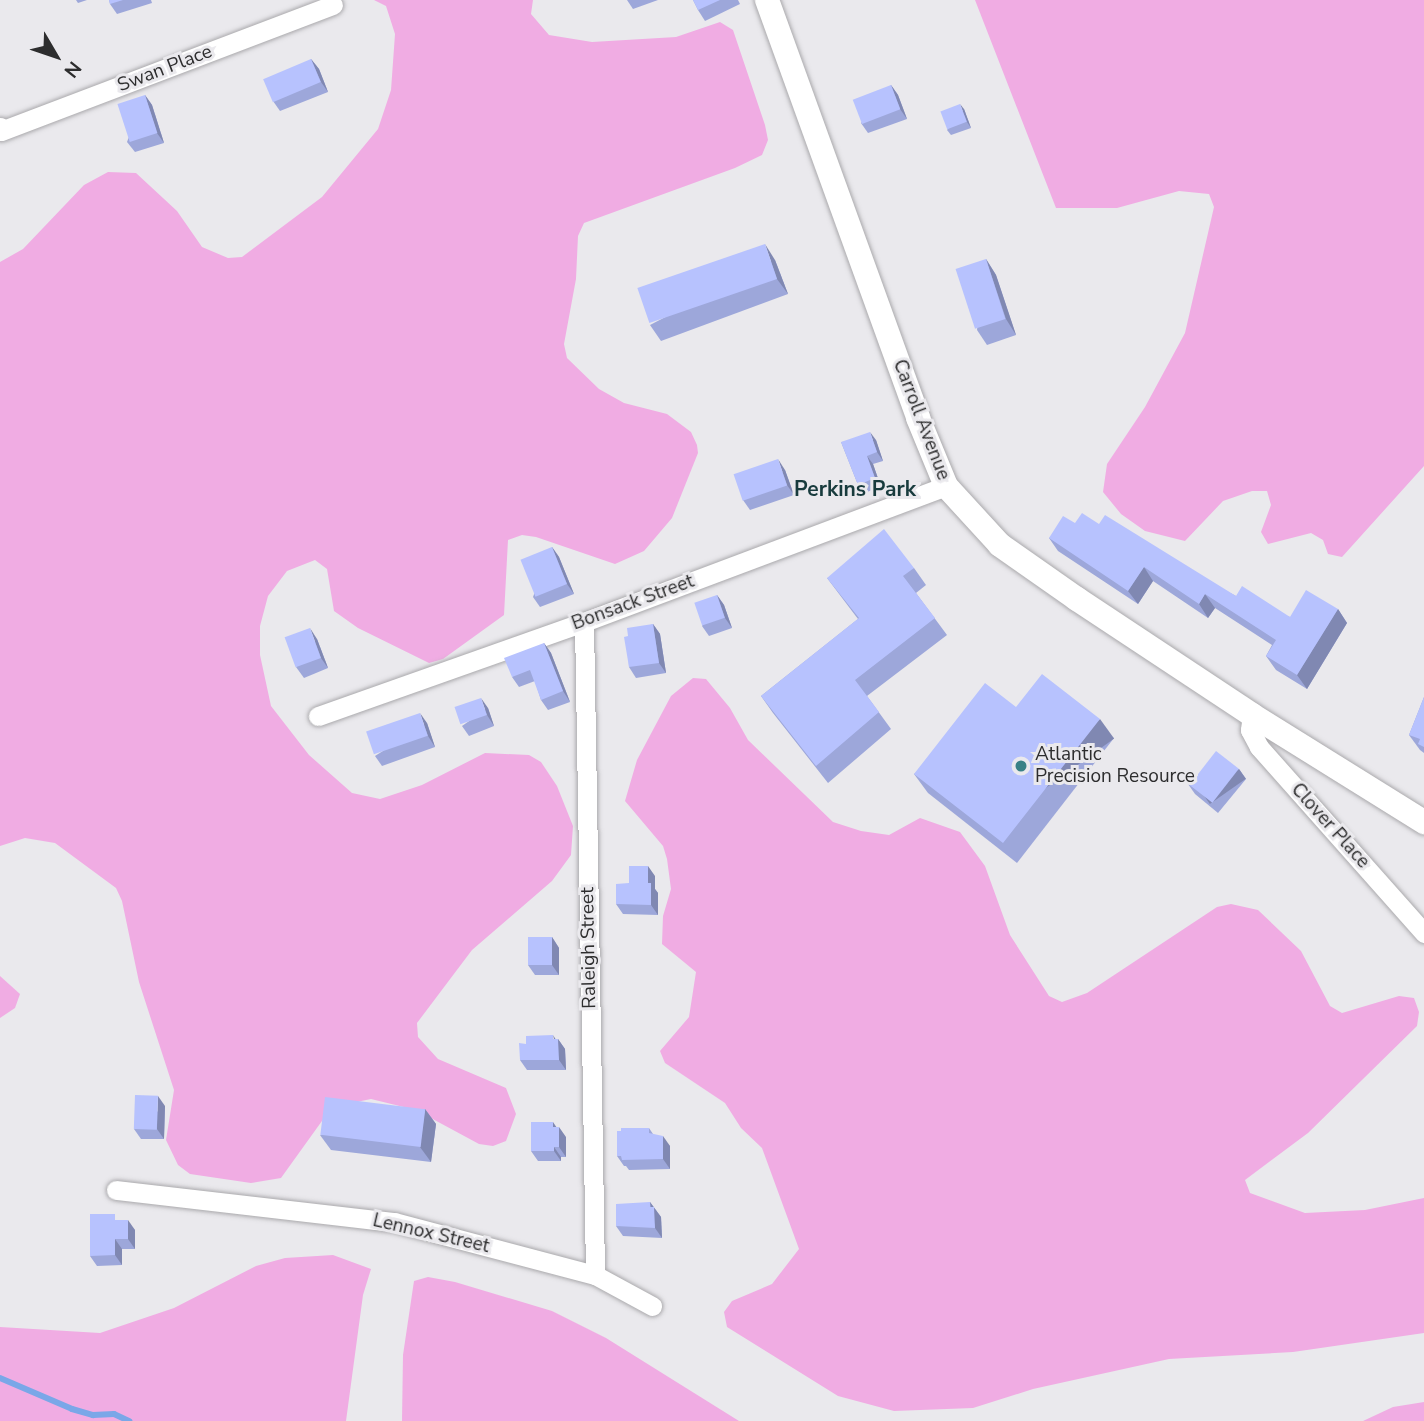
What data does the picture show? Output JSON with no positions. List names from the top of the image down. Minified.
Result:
{"streets":{"street":["Swan Place","Carroll Avenue","Bonsack Street","Clover Place","Raleigh Street","Lennox Street"]},"crossings":[["Carroll Avenue","Bonsack Street"],["Carroll Avenue","Clover Place"],["Bonsack Street","Raleigh Street"],["Raleigh Street","Lennox Street"]],"districts":["Perkins Park"],"places":["Atlantic Precision Resource"],"north":"bottom right"}
